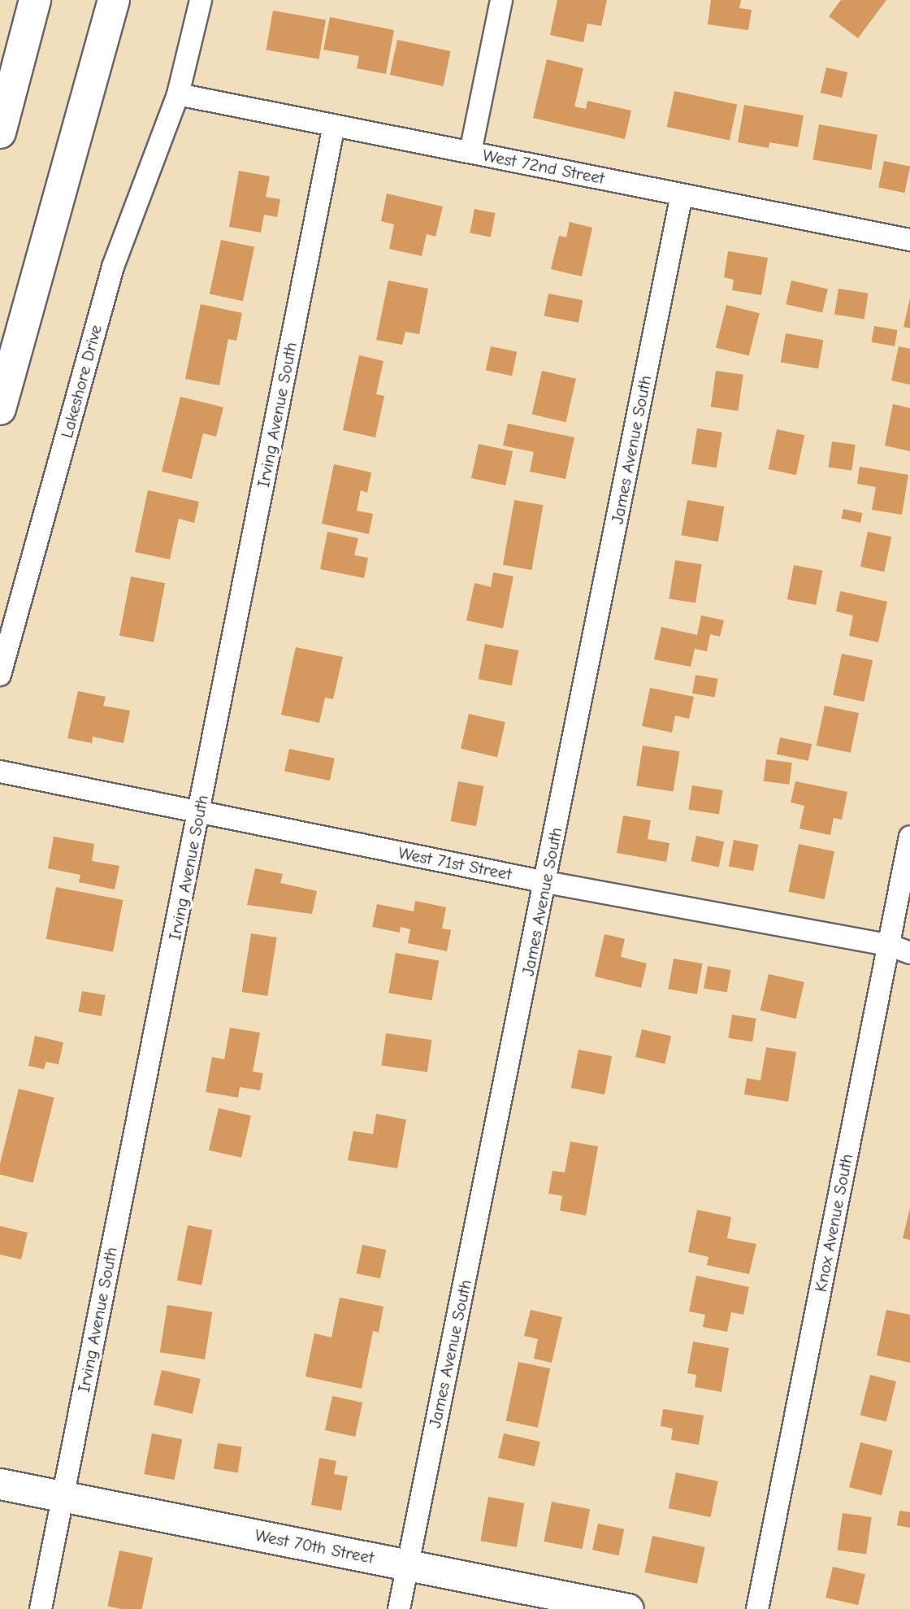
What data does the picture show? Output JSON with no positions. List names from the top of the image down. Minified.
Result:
{"streets":{"street":["West 72nd Street","Lakeshore Drive","Irving Avenue South","James Avenue South","West 71st Street","Knox Avenue South","West 70th Street"]},"crossings":[["West 72nd Street","Lakeshore Drive"],["West 72nd Street","Irving Avenue South"],["West 72nd Street","James Avenue South"],["Irving Avenue South","West 71st Street"],["Irving Avenue South","West 70th Street"],["James Avenue South","West 71st Street"],["James Avenue South","West 70th Street"],["West 71st Street","Knox Avenue South"]]}
